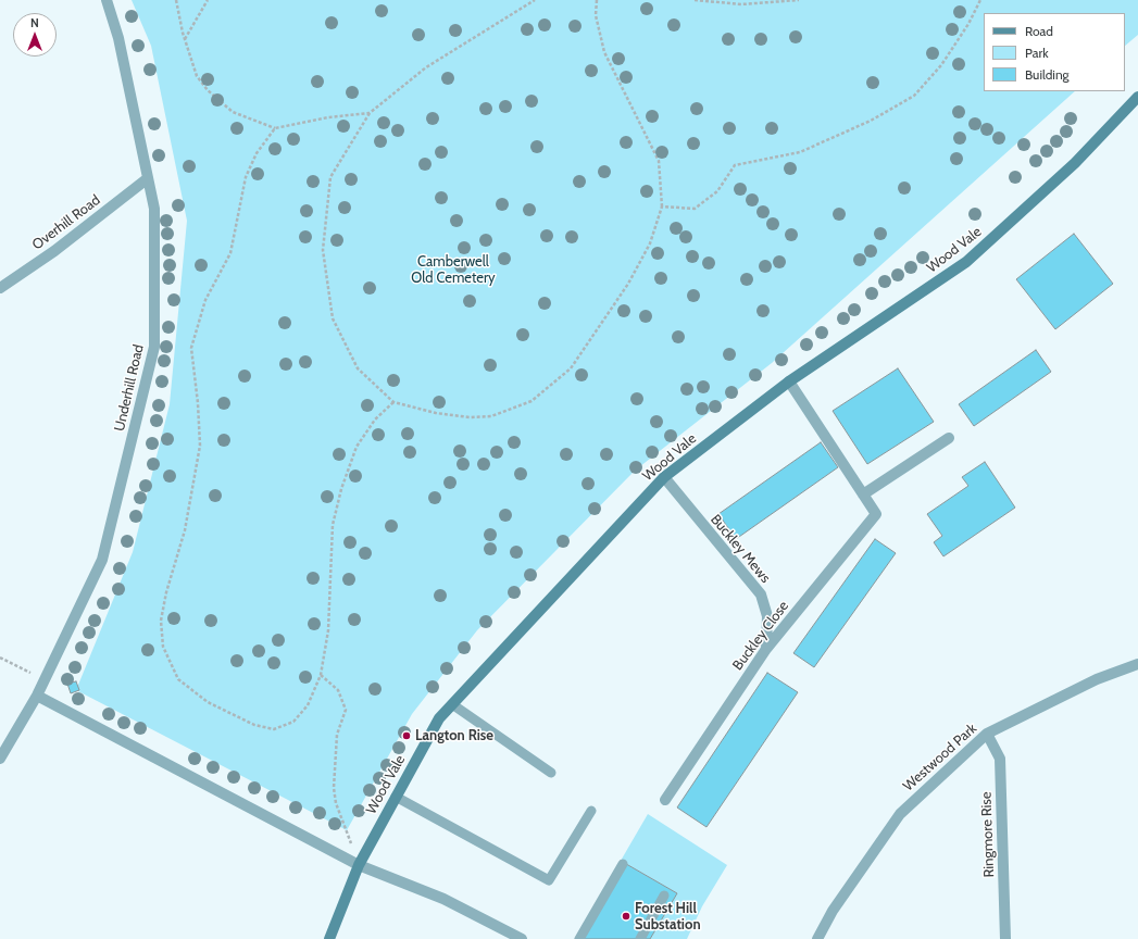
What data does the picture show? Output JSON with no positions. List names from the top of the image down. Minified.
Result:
{"streets":{"street":["Overhill Road","Wood Vale","Underhill Road","Buckley Mews","Buckley Close","Westwood Park","Ringmore Rise"]},"crossings":[["Overhill Road","Underhill Road"],["Wood Vale","Buckley Mews"],["Wood Vale","Buckley Close"],["Buckley Mews","Buckley Close"],["Westwood Park","Ringmore Rise"]],"parks":["Camberwell Old Cemetery"],"places":["Langton Rise","Forest Hill Substation"],"legend":["Road","Park","Building"],"north":"top"}
